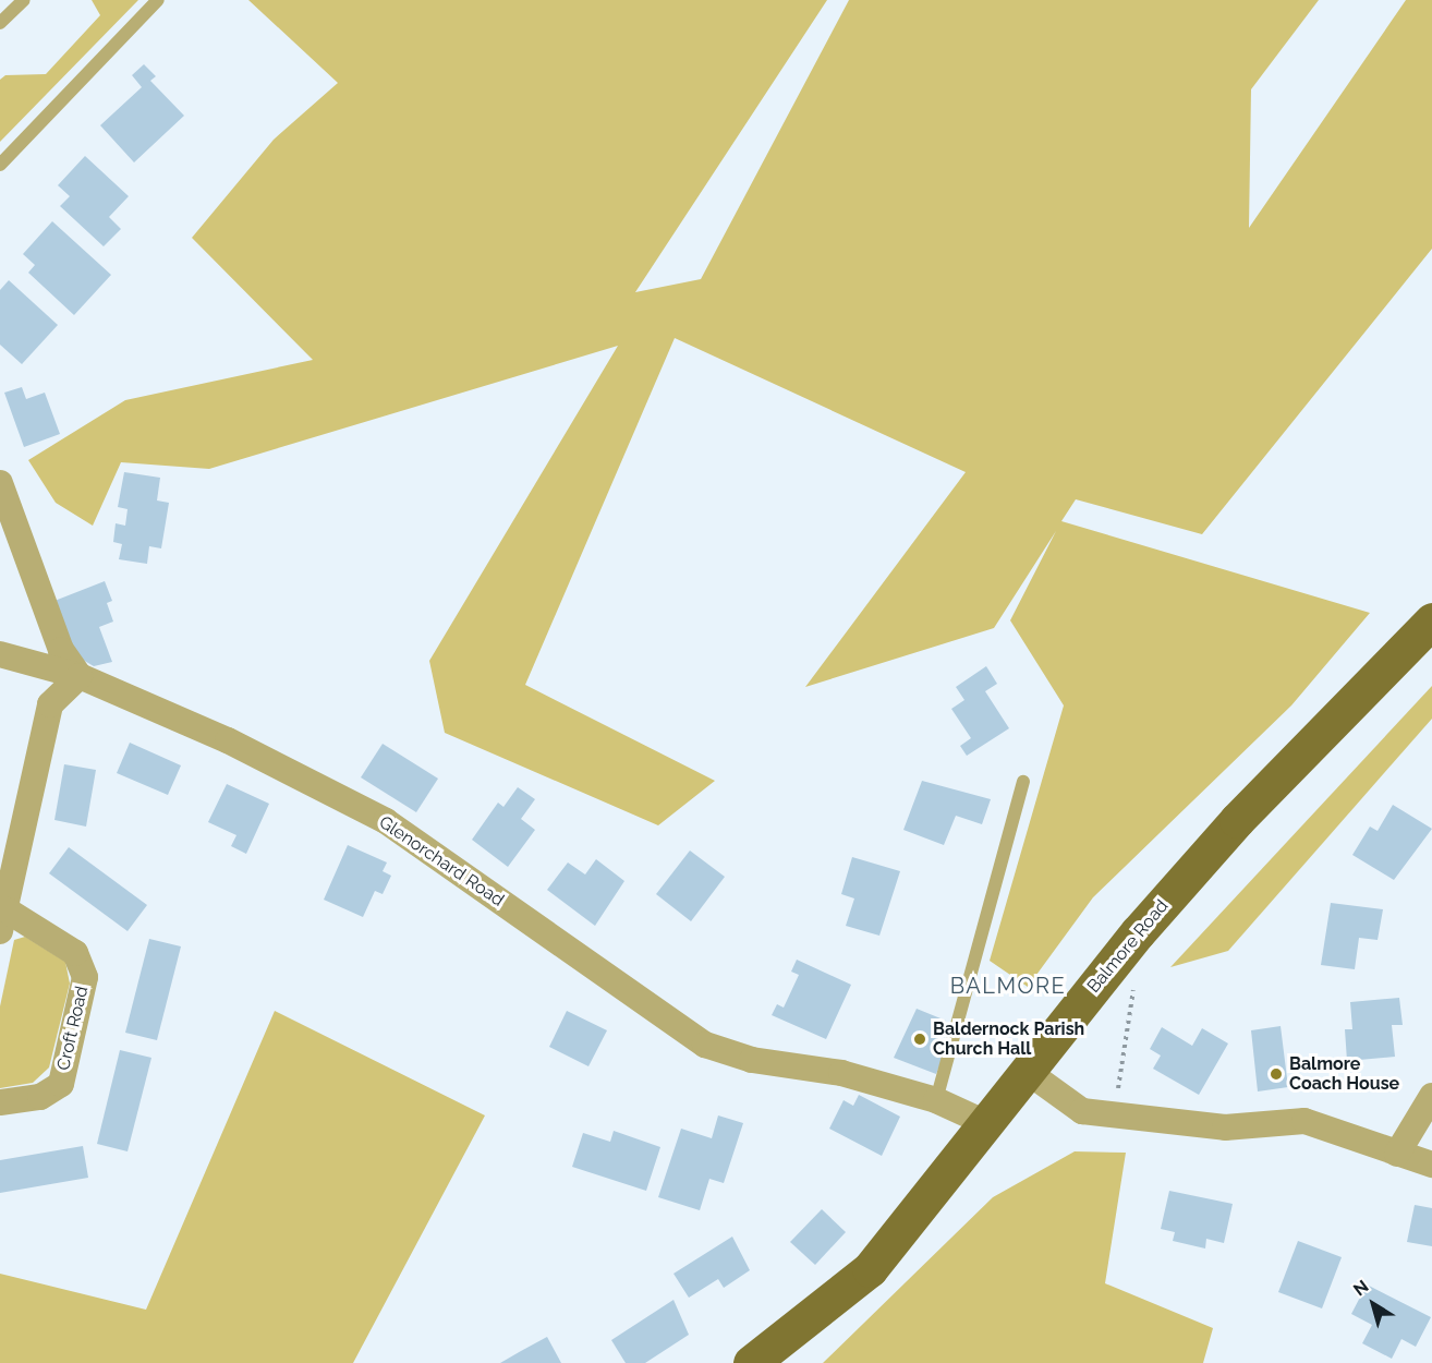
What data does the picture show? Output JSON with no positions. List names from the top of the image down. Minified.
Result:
{"streets":{"main road":["Balmore Road"],"street":["Glenorchard Road","Croft Road"]},"crossings":[["Glenorchard Road","Balmore Road"],["Glenorchard Road","Croft Road"]],"districts":["BALMORE"],"places":["Baldernock Parish Church Hall","Balmore Coach House"],"north":"top left"}
